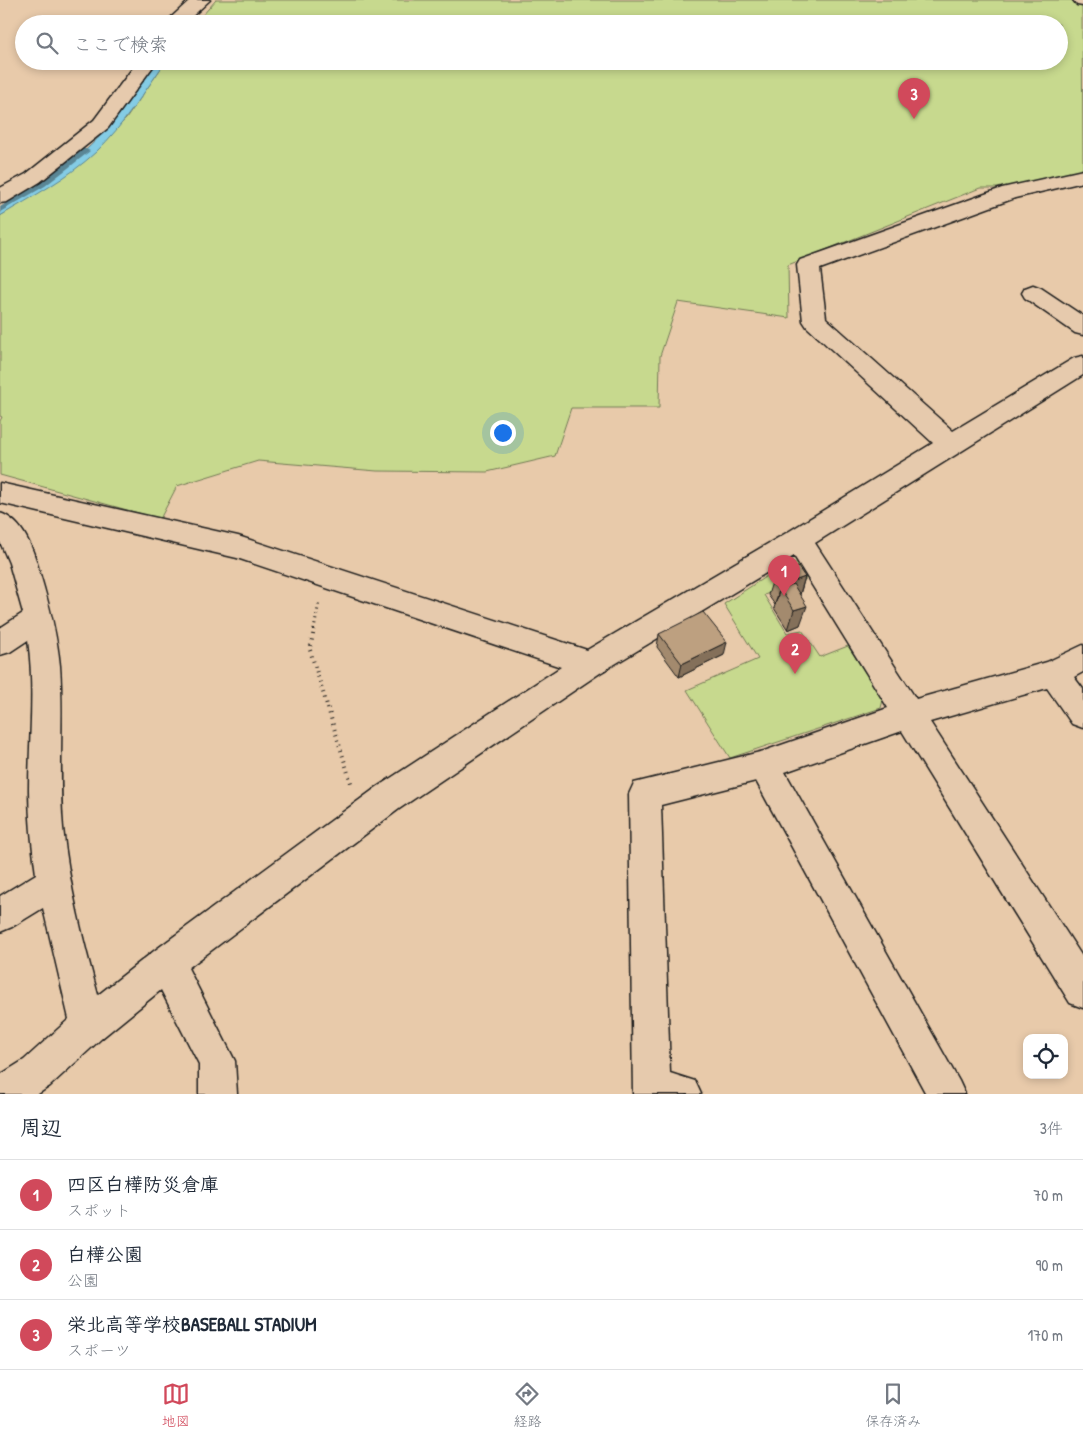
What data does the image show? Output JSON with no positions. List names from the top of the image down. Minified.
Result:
{"page":{"search":"ここで検索","pins":["3","1","2"],"heading":["周辺","3件"],"list":[{"mark":"1","name":"四区白樺防災倉庫","note":"スポット","value":"70 m"},{"mark":"2","name":"白樺公園","note":"公園","value":"90 m"},{"mark":"3","name":"栄北高等学校BASEBALL STADIUM","note":"スポーツ","value":"170 m"}],"nav":["地図","経路","保存済み"]}}
